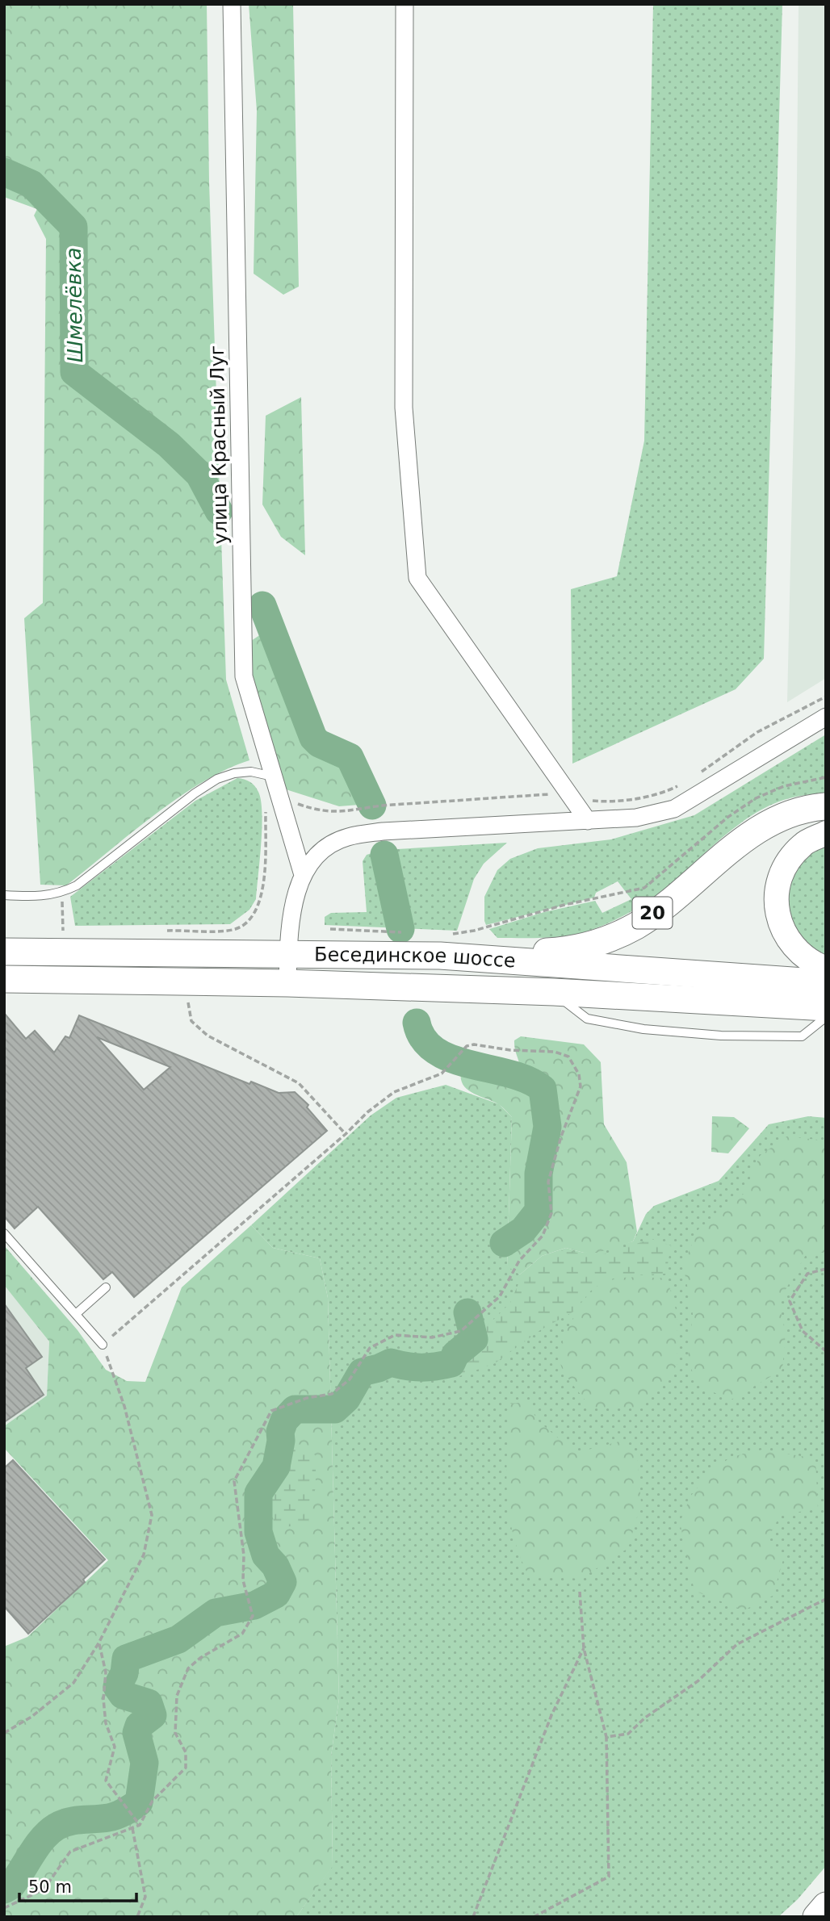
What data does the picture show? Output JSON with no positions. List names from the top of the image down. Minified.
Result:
{"streets":{"main road":["20","Бесединское шоссе"],"street":["улица Красный Луг"]},"crossings":[["20","Бесединское шоссе"]],"water":["Шмелёвка"],"scale_bar":"50 m"}
